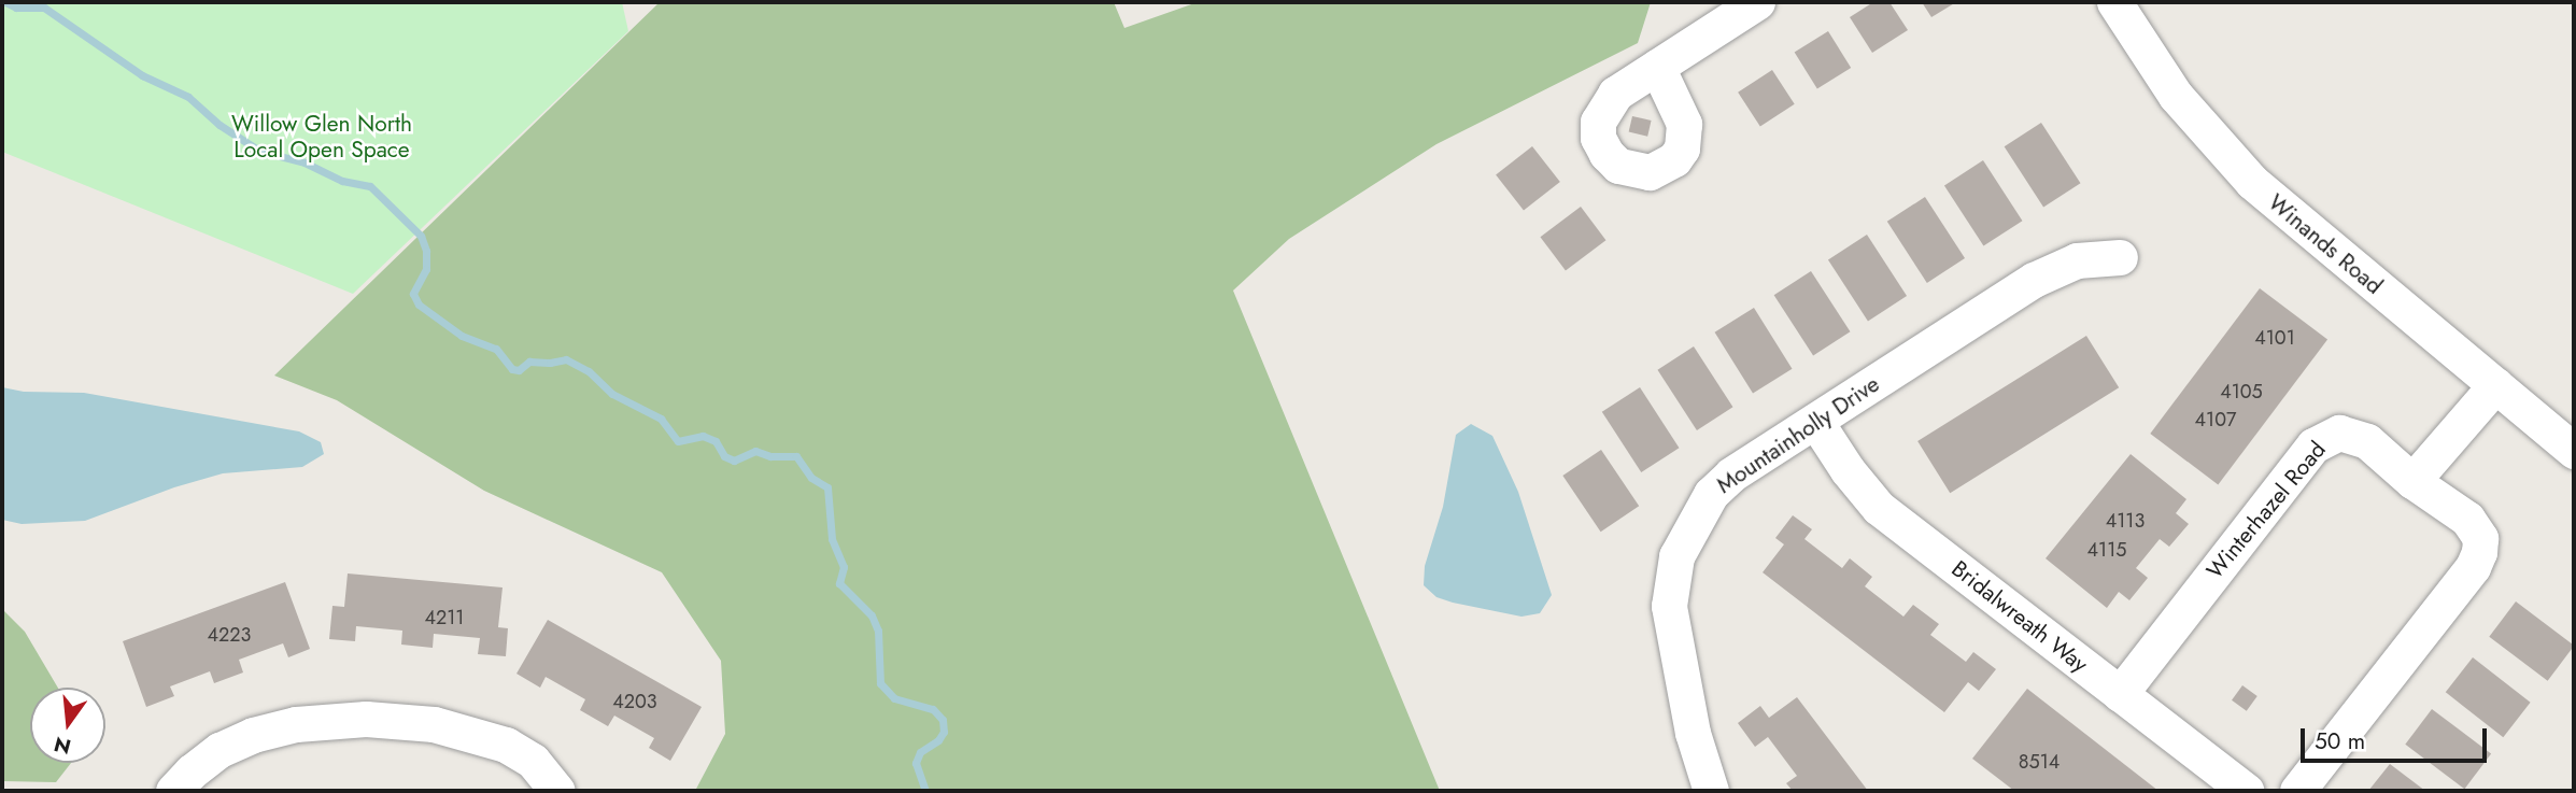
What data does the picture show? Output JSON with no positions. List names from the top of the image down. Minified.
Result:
{"streets":{"street":["Winands Road","Mountainholly Drive","Winterhazel Road","Bridalwreath Way"]},"crossings":[["Mountainholly Drive","Bridalwreath Way"],["Winterhazel Road","Bridalwreath Way"]],"parks":["Willow Glen North Local Open Space"],"house_numbers":["4101","4105","4107","4113","4115","4211","4223","4203","8514"],"scale_bar":"50 m","north":"bottom"}
